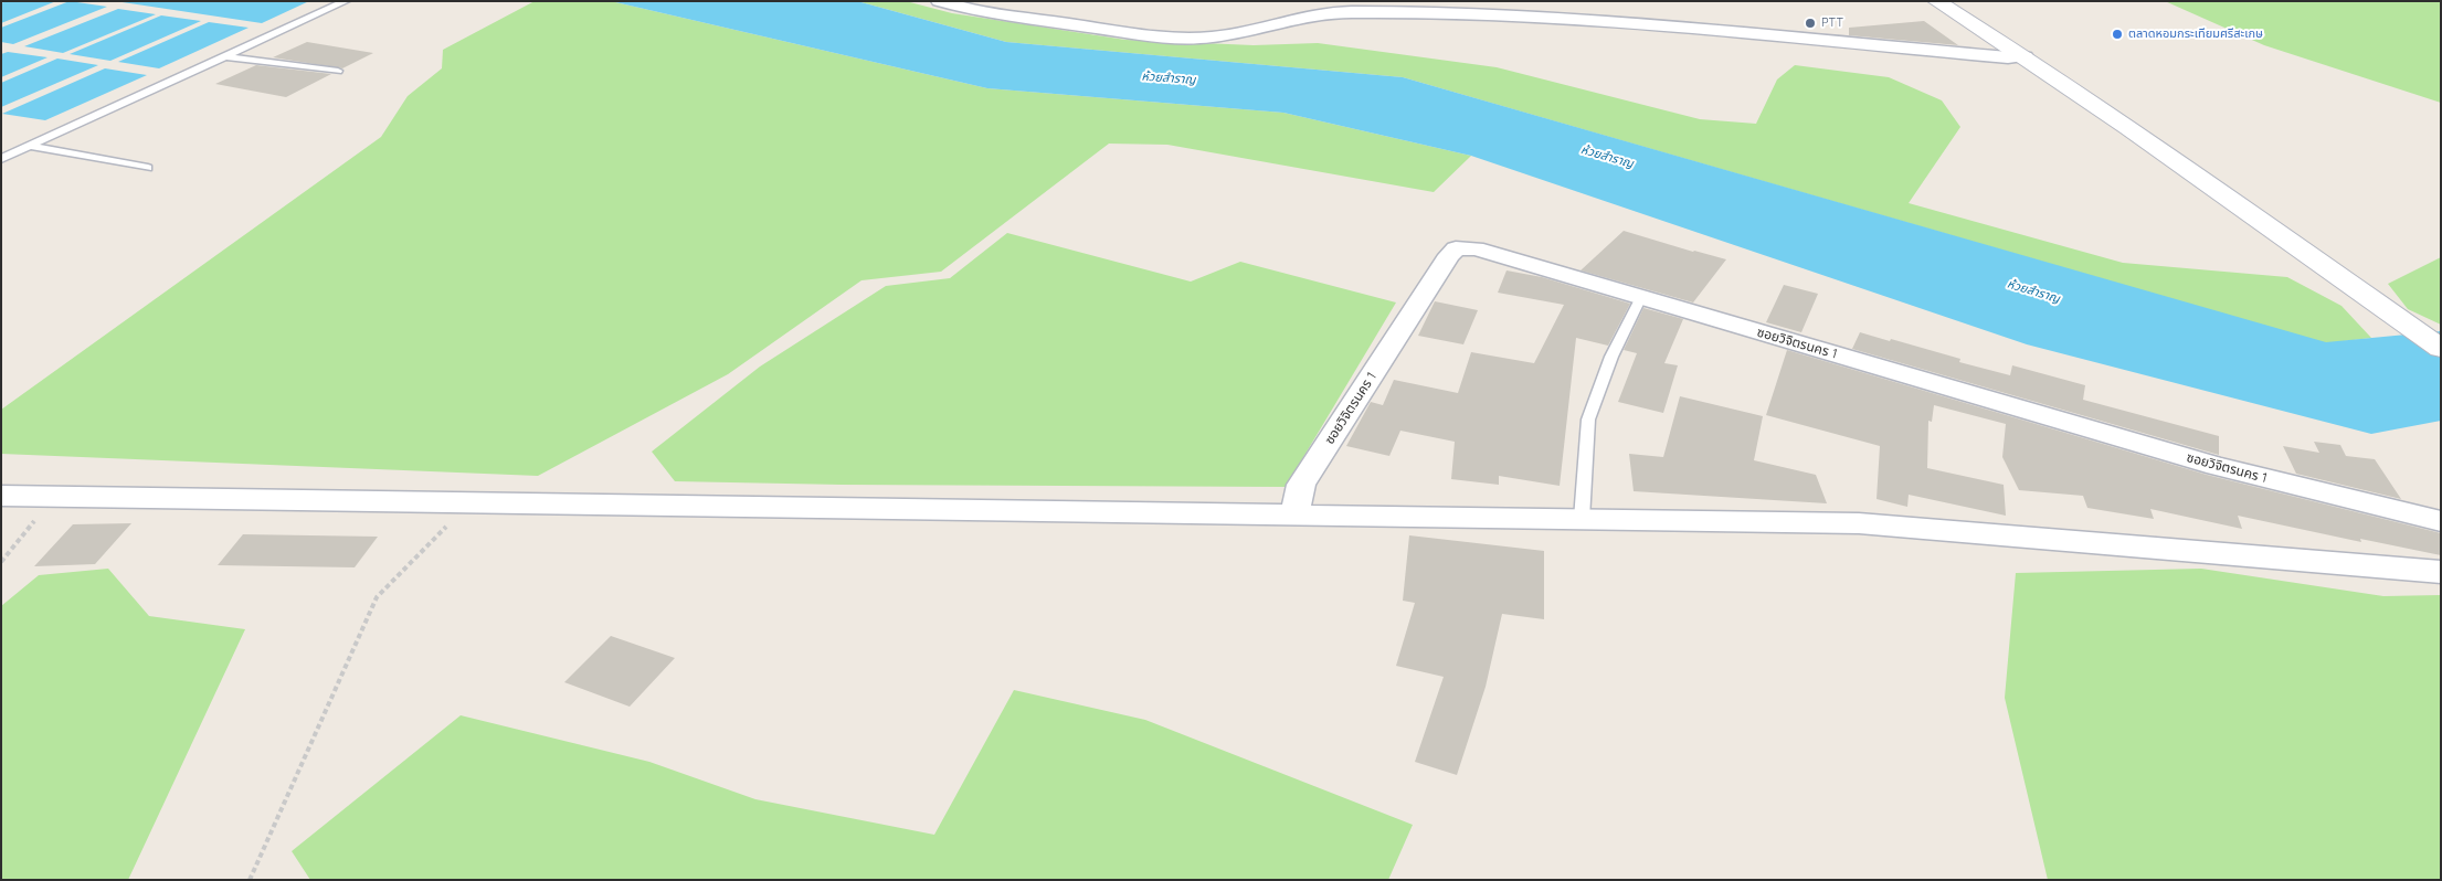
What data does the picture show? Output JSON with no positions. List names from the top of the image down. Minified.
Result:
{"streets":{"street":["ซอยวิจิตรนคร 1"]},"water":["ห้วยสำราญ"],"places":["PTT","ตลาดหอมกระเทียมศรีสะเกษ"]}
